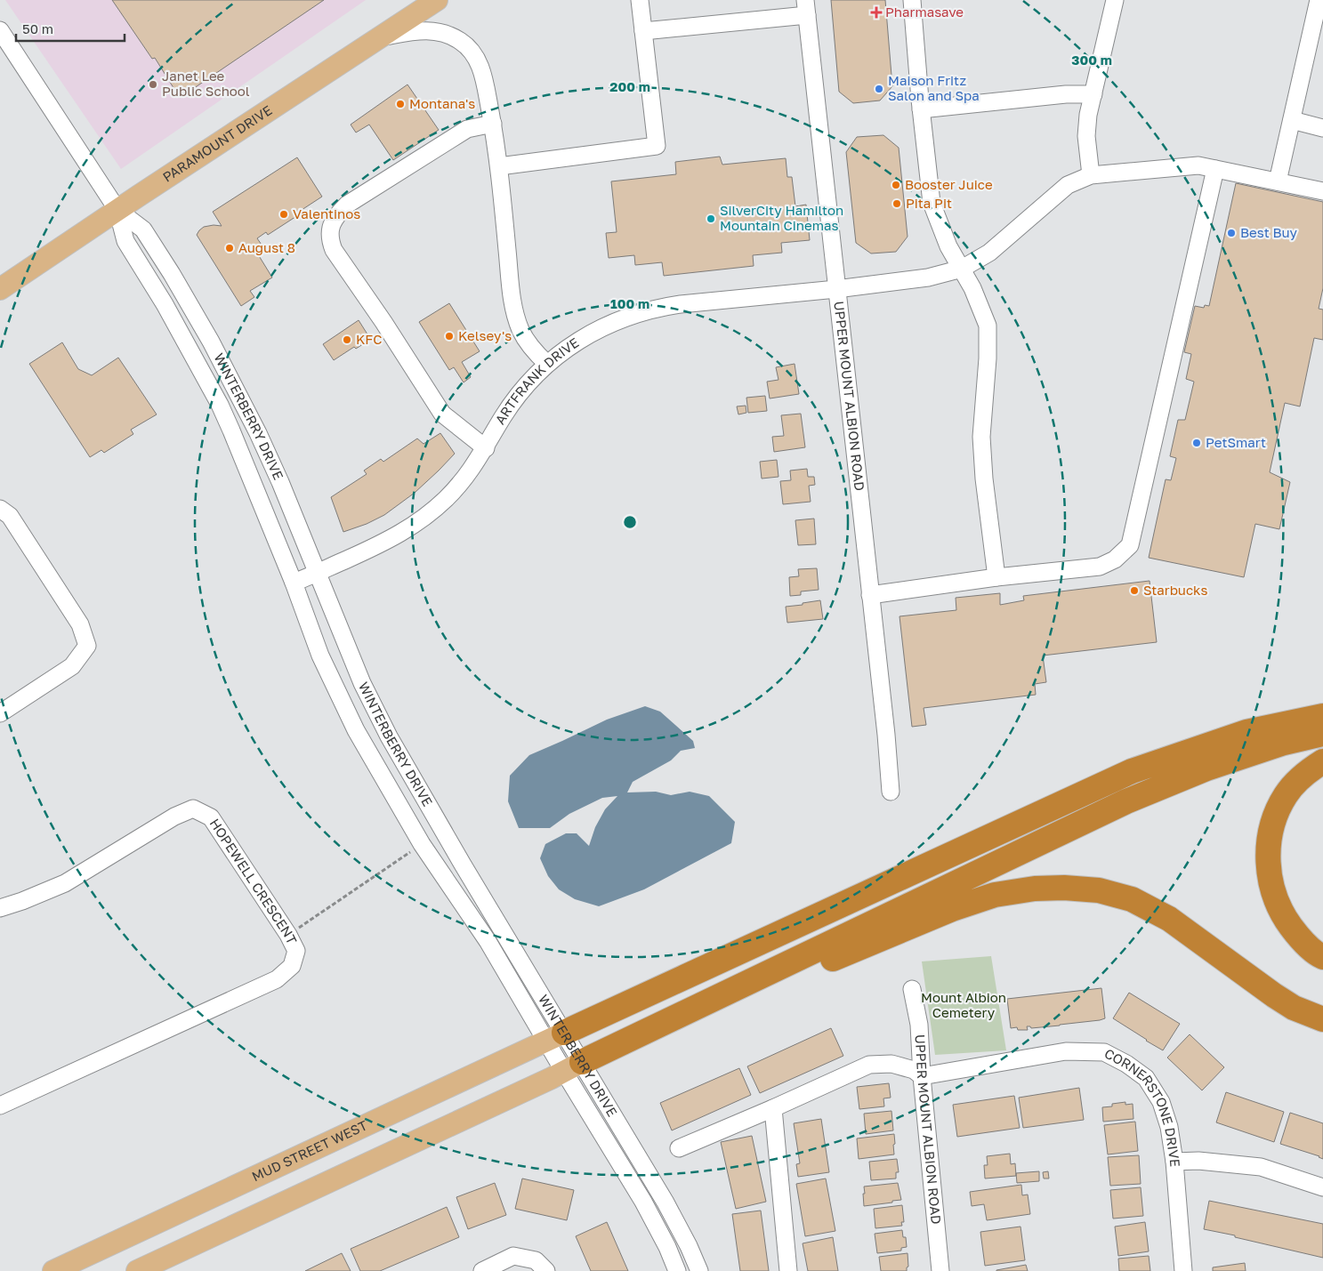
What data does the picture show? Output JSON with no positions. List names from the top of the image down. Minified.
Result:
{"streets":{"main road":["PARAMOUNT DRIVE","MUD STREET WEST"],"street":["ARTFRANK DRIVE","UPPER MOUNT ALBION ROAD","WINTERBERRY DRIVE","HOPEWELL CRESCENT","CORNERSTONE DRIVE"]},"crossings":[["PARAMOUNT DRIVE","WINTERBERRY DRIVE"],["ARTFRANK DRIVE","UPPER MOUNT ALBION ROAD"],["ARTFRANK DRIVE","WINTERBERRY DRIVE"],["UPPER MOUNT ALBION ROAD","CORNERSTONE DRIVE"],["WINTERBERRY DRIVE","MUD STREET WEST"]],"parks":["Mount Albion Cemetery"],"places":{"health":["Pharmasave"],"other":["Janet Lee Public School","Maison Fritz Salon and Spa","Montana's","Booster Juice","Pita Pit","Valentinos","SilverCity Hamilton Mountain Cinemas","Best Buy","August 8","Kelsey's","KFC","PetSmart","Starbucks"]},"scale_bar":"50 m","rings":["300 m","200 m","100 m"]}
